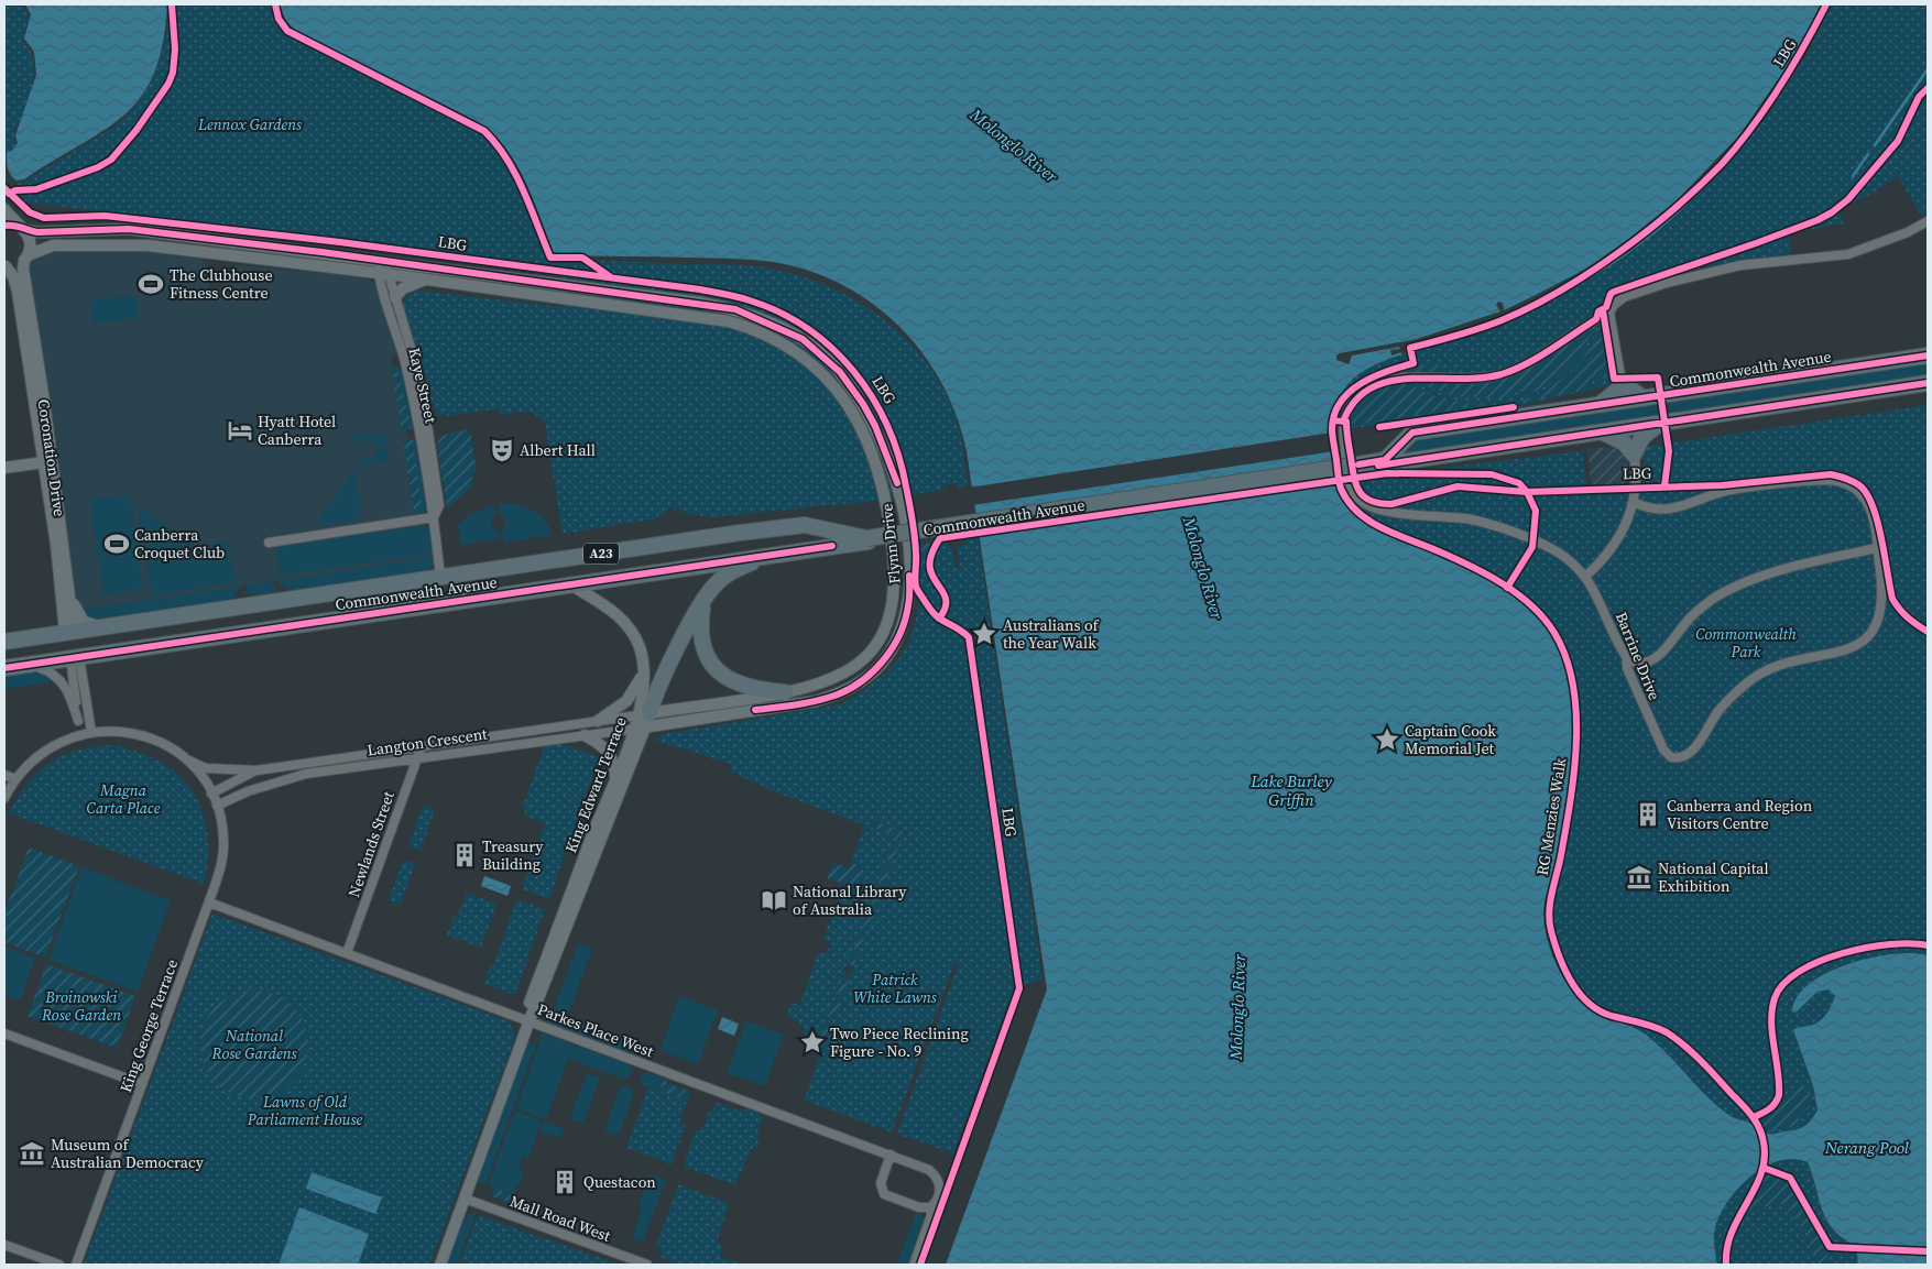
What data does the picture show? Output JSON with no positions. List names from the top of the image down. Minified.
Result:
{"streets":{"highway":["Commonwealth Avenue","Coronation Drive","A23"],"main road":["Flynn Drive","King Edward Terrace"],"street":["Kaye Street","Barrine Drive","Langton Crescent","Newlands Street","King George Terrace","Parkes Place West","Mall Road West"],"cycle path":["LBG"]},"crossings":[["Commonwealth Avenue","Kaye Street"],["Commonwealth Avenue","Coronation Drive"],["Commonwealth Avenue","King Edward Terrace"],["Kaye Street","Flynn Drive"],["Coronation Drive","Flynn Drive"],["Flynn Drive","Langton Crescent"],["Flynn Drive","King Edward Terrace"],["Langton Crescent","King Edward Terrace"],["Langton Crescent","Newlands Street"],["Langton Crescent","King George Terrace"],["King Edward Terrace","Parkes Place West"],["King Edward Terrace","Mall Road West"],["Newlands Street","Parkes Place West"],["King George Terrace","Parkes Place West"]],"water":["Molonglo River","Lake Burley Griffin","Nerang Pool"],"parks":["Lennox Gardens","Commonwealth Park","Magna Carta Place","Patrick White Lawns","Broinowski Rose Garden","National Rose Gardens","Lawns of Old Parliament House"],"places":{"sports":["The Clubhouse Fitness Centre","Canberra Croquet Club"],"hotel":["Hyatt Hotel Canberra"],"theatre":["Albert Hall"],"place":["Australians of the Year Walk","Captain Cook Memorial Jet","Two Piece Reclining Figure - No. 9"],"building":["Canberra and Region Visitors Centre","Treasury Building","Questacon"],"museum":["National Capital Exhibition","Museum of Australian Democracy"],"library":["National Library of Australia"]}}
